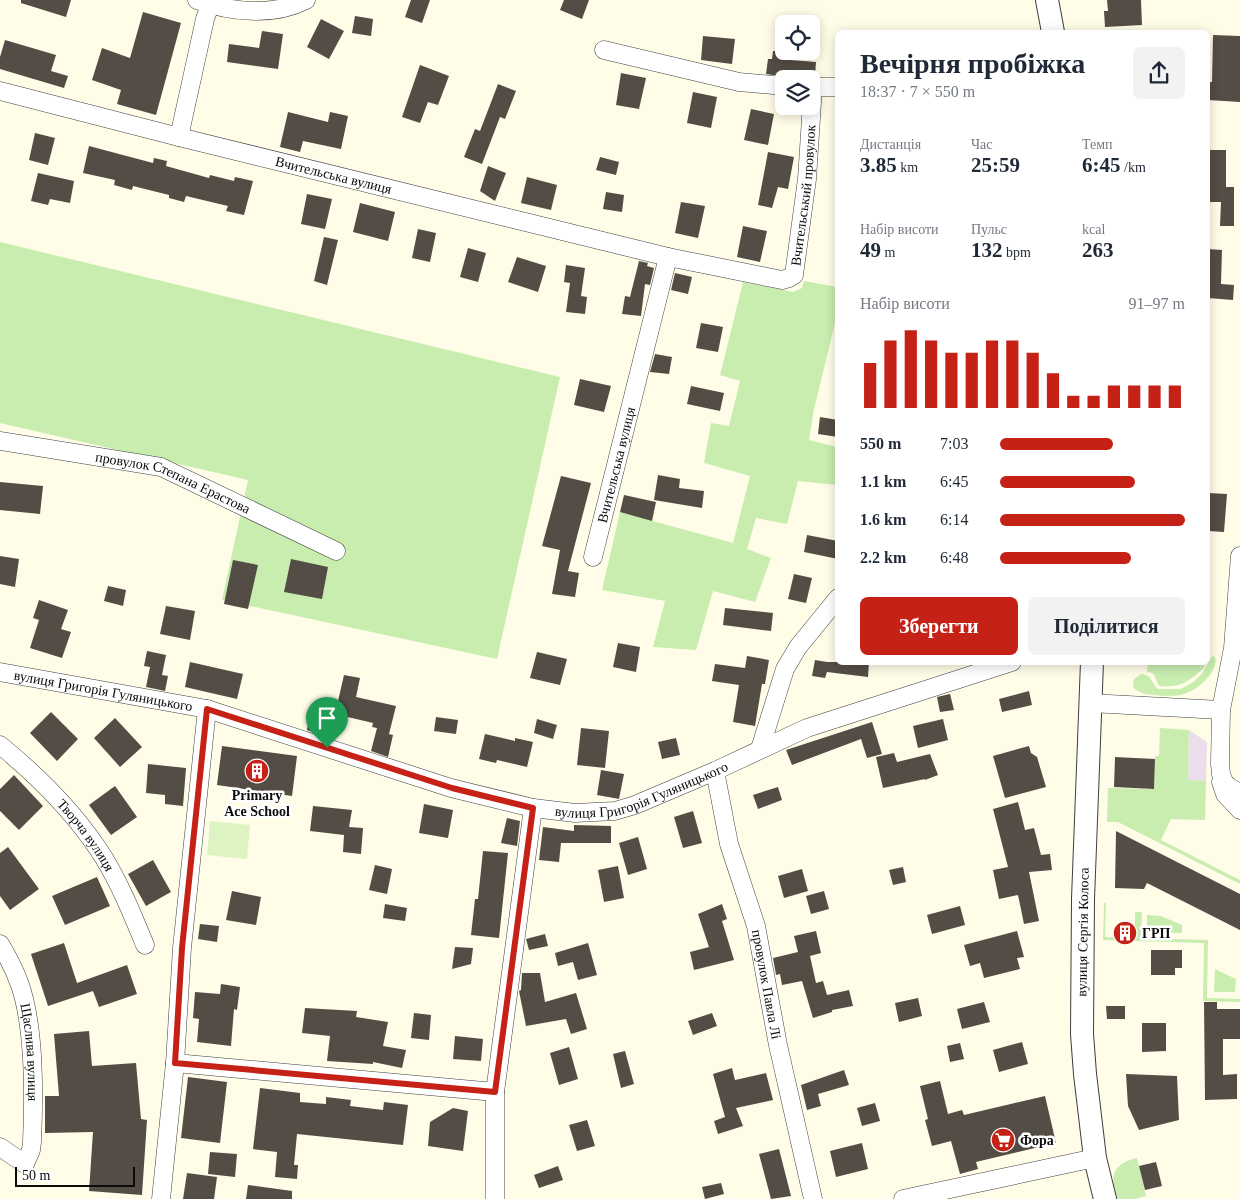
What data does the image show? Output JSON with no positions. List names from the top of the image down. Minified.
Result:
{"streets":{"street":["Вчительська вулиця","Вчительський провулок","провулок Степана Ерастова","вулиця Григорія Гуляницького","Творча вулиця","вулиця Сергія Колоса","провулок Павла Лі","Щаслива вулиця"]},"crossings":[["Вчительська вулиця","Вчительський провулок"],["вулиця Григорія Гуляницького","провулок Павла Лі"]],"places":{"building":["Primary Ace School","ГРП"],"supermarket":["Фора"]},"scale_bar":"50 m","page":{"heading":["Вечірня пробіжка","18:37 · 7 × 550 m"],"stats":[["Дистанція","3.85 km"],["Час","25:59"],["Темп","6:45 /km"],["Набір висоти","49 m"],["Пульс","132 bpm"],["kcal","263"]],"chart":["Набір висоти","91–97 m"],"list":[{"name":"550 m","note":"7:03"},{"name":"1.1 km","note":"6:45"},{"name":"1.6 km","note":"6:14"},{"name":"2.2 km","note":"6:48"}],"buttons":["Зберегти","Поділитися"],"scale":"50 m"}}
